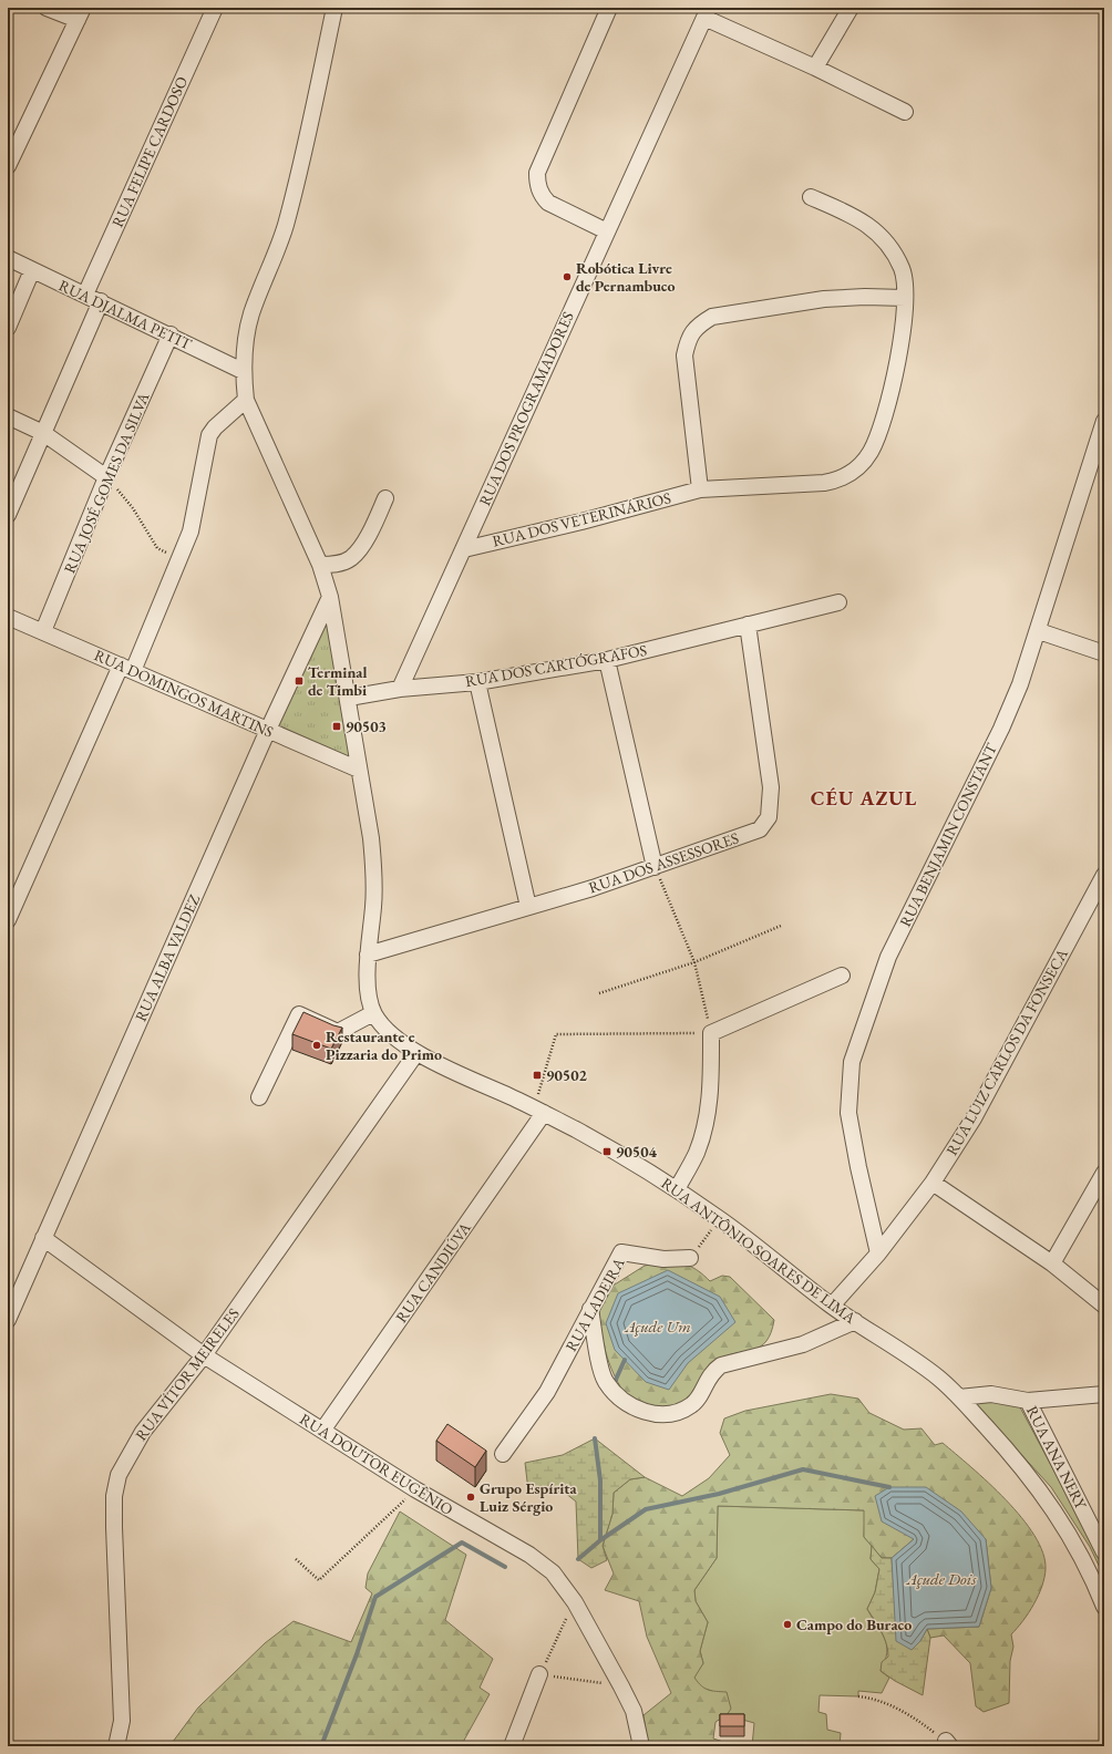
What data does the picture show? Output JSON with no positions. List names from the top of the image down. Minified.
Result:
{"streets":{"street":["RUA FELIPE CARDOSO","RUA DJALMA PETIT","RUA DOS PROGRAMADORES","RUA JOSÉ GOMES DA SILVA","RUA DOS VETERINÁRIOS","RUA DOS CARTÓGRAFOS","RUA DOMINGOS MARTINS","RUA BENJAMIN CONSTANT","RUA DOS ASSESSORES","RUA ALBA VALDEZ","RUA LUIZ CARLOS DA FONSECA","RUA ANTÔNIO SOARES DE LIMA","RUA CANDIÚVA","RUA LADEIRA","RUA VÍTOR MEIRELES","RUA ANA NERY","RUA DOUTOR EUGÊNIO"]},"crossings":[["RUA FELIPE CARDOSO","RUA DJALMA PETIT"],["RUA DJALMA PETIT","RUA JOSÉ GOMES DA SILVA"],["RUA DJALMA PETIT","RUA ANTÔNIO SOARES DE LIMA"],["RUA DOS PROGRAMADORES","RUA DOS VETERINÁRIOS"],["RUA DOS PROGRAMADORES","RUA DOS CARTÓGRAFOS"],["RUA JOSÉ GOMES DA SILVA","RUA DOMINGOS MARTINS"],["RUA DOS CARTÓGRAFOS","RUA DOS ASSESSORES"],["RUA DOS CARTÓGRAFOS","RUA ANTÔNIO SOARES DE LIMA"],["RUA DOMINGOS MARTINS","RUA ALBA VALDEZ"],["RUA DOMINGOS MARTINS","RUA ANTÔNIO SOARES DE LIMA"],["RUA BENJAMIN CONSTANT","RUA LUIZ CARLOS DA FONSECA"],["RUA DOS ASSESSORES","RUA ANTÔNIO SOARES DE LIMA"],["RUA ALBA VALDEZ","RUA ANTÔNIO SOARES DE LIMA"],["RUA ALBA VALDEZ","RUA DOUTOR EUGÊNIO"],["RUA LUIZ CARLOS DA FONSECA","RUA ANTÔNIO SOARES DE LIMA"],["RUA ANTÔNIO SOARES DE LIMA","RUA CANDIÚVA"],["RUA ANTÔNIO SOARES DE LIMA","RUA VÍTOR MEIRELES"],["RUA ANTÔNIO SOARES DE LIMA","RUA ANA NERY"],["RUA CANDIÚVA","RUA DOUTOR EUGÊNIO"],["RUA VÍTOR MEIRELES","RUA DOUTOR EUGÊNIO"]],"districts":["CÉU AZUL"],"water":["Açude Um","Açude Dois"],"places":{"other":["Robótica Livre de Pernambuco","Restaurante e Pizzaria do Primo","Grupo Espírita Luiz Sérgio","Campo do Buraco"],"transit":["Terminal de Timbi","90503","90502","90504"]}}
